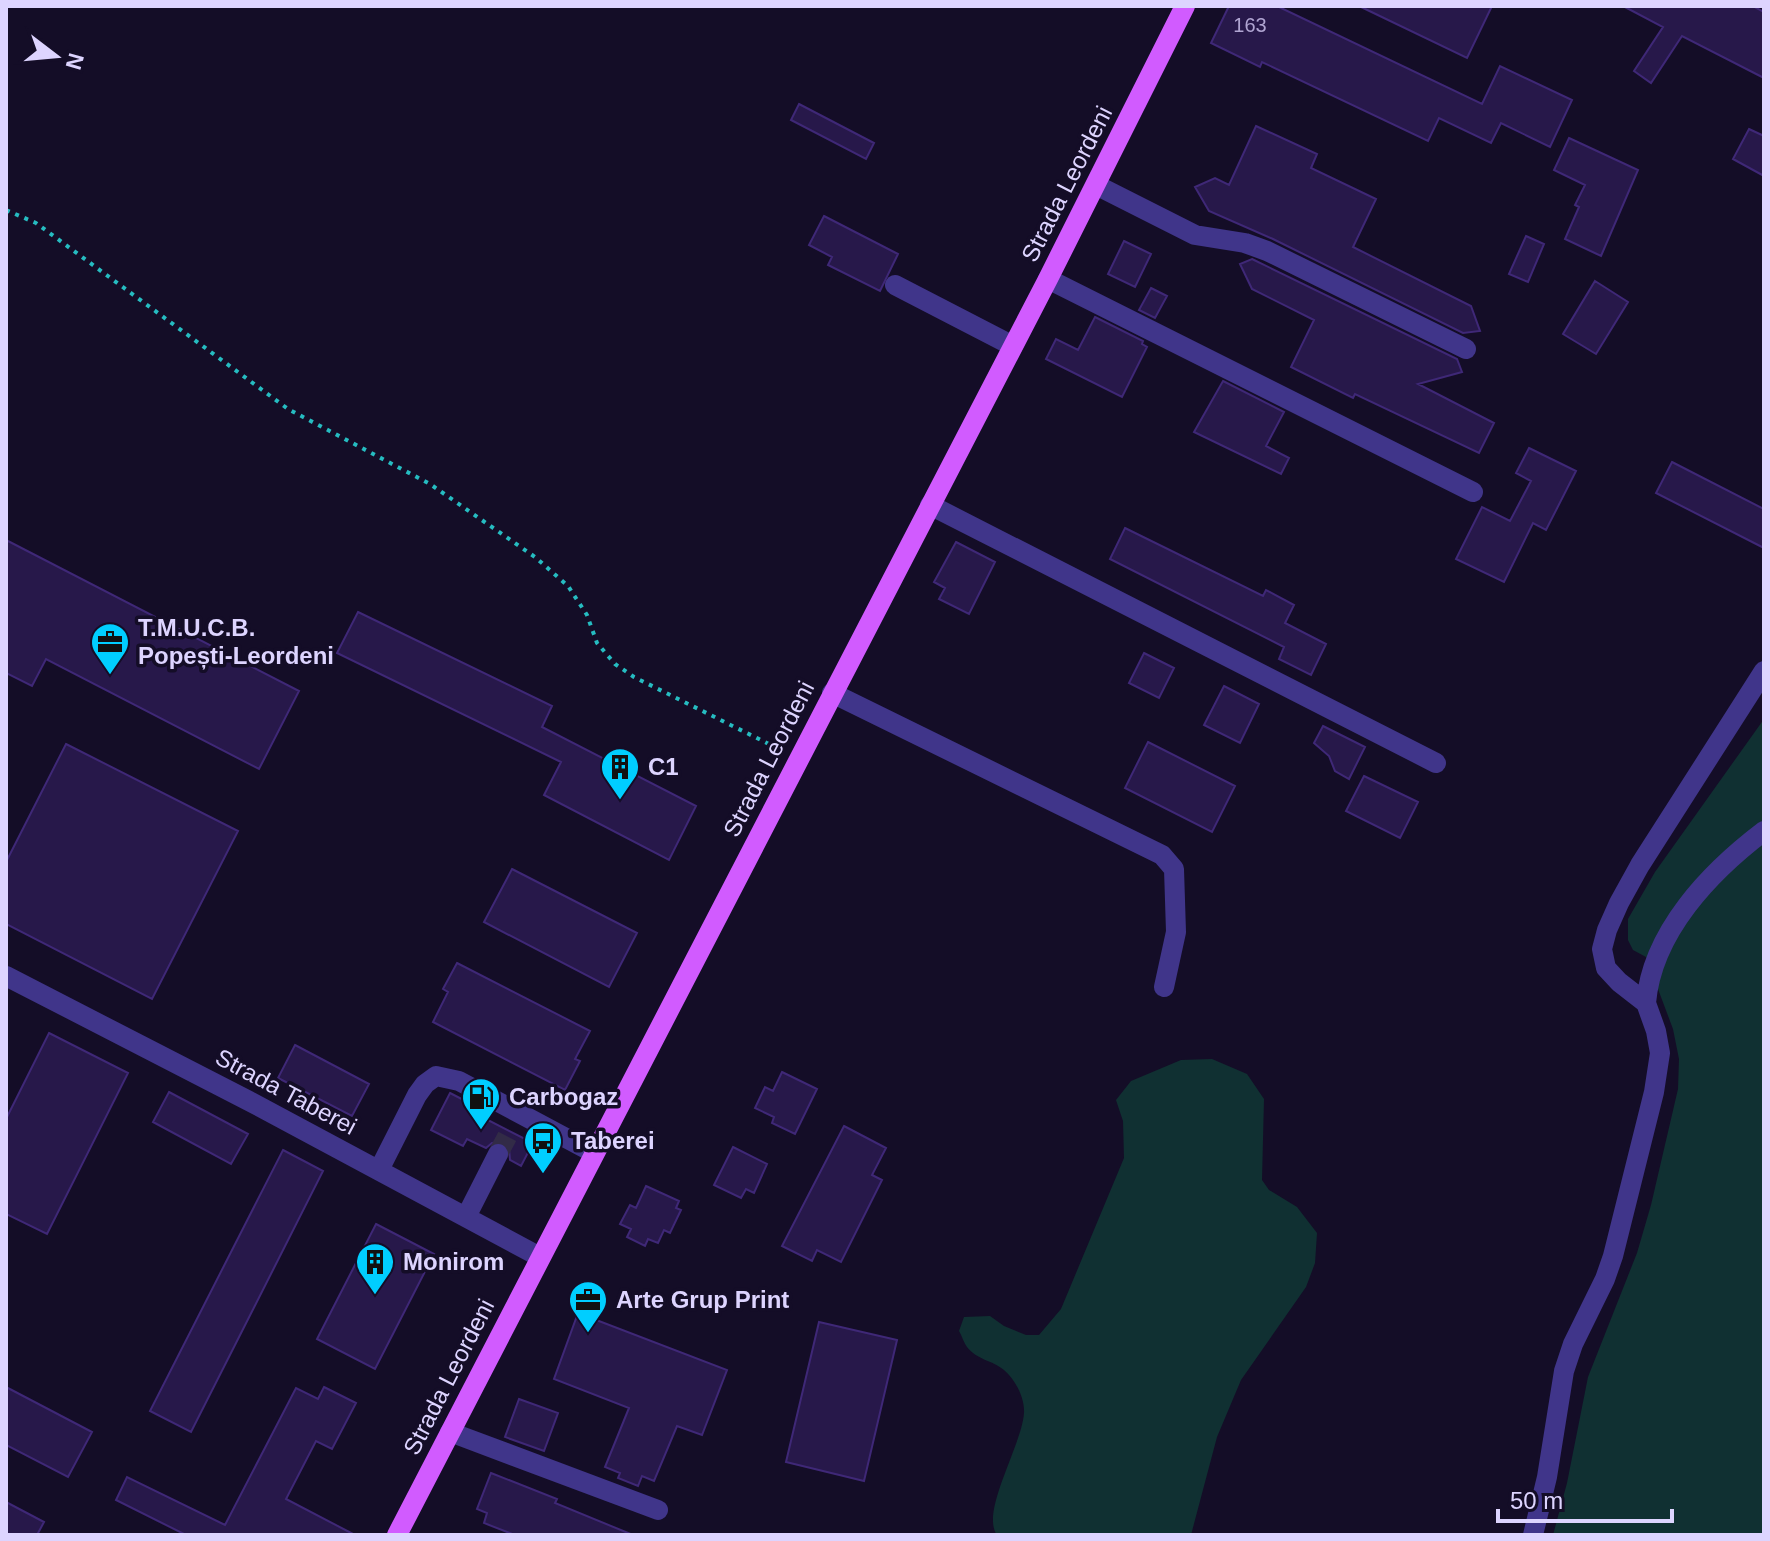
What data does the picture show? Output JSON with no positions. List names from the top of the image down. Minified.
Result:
{"streets":{"main road":["Strada Leordeni"],"street":["Strada Taberei"]},"crossings":[["Strada Leordeni","Strada Taberei"]],"places":{"office":["T.M.U.C.B. Popești-Leordeni","Arte Grup Print"],"building":["C1","Monirom"],"fuel station":["Carbogaz"],"bus stop":["Taberei"]},"house_numbers":["163"],"scale_bar":"50 m","north":"right"}
